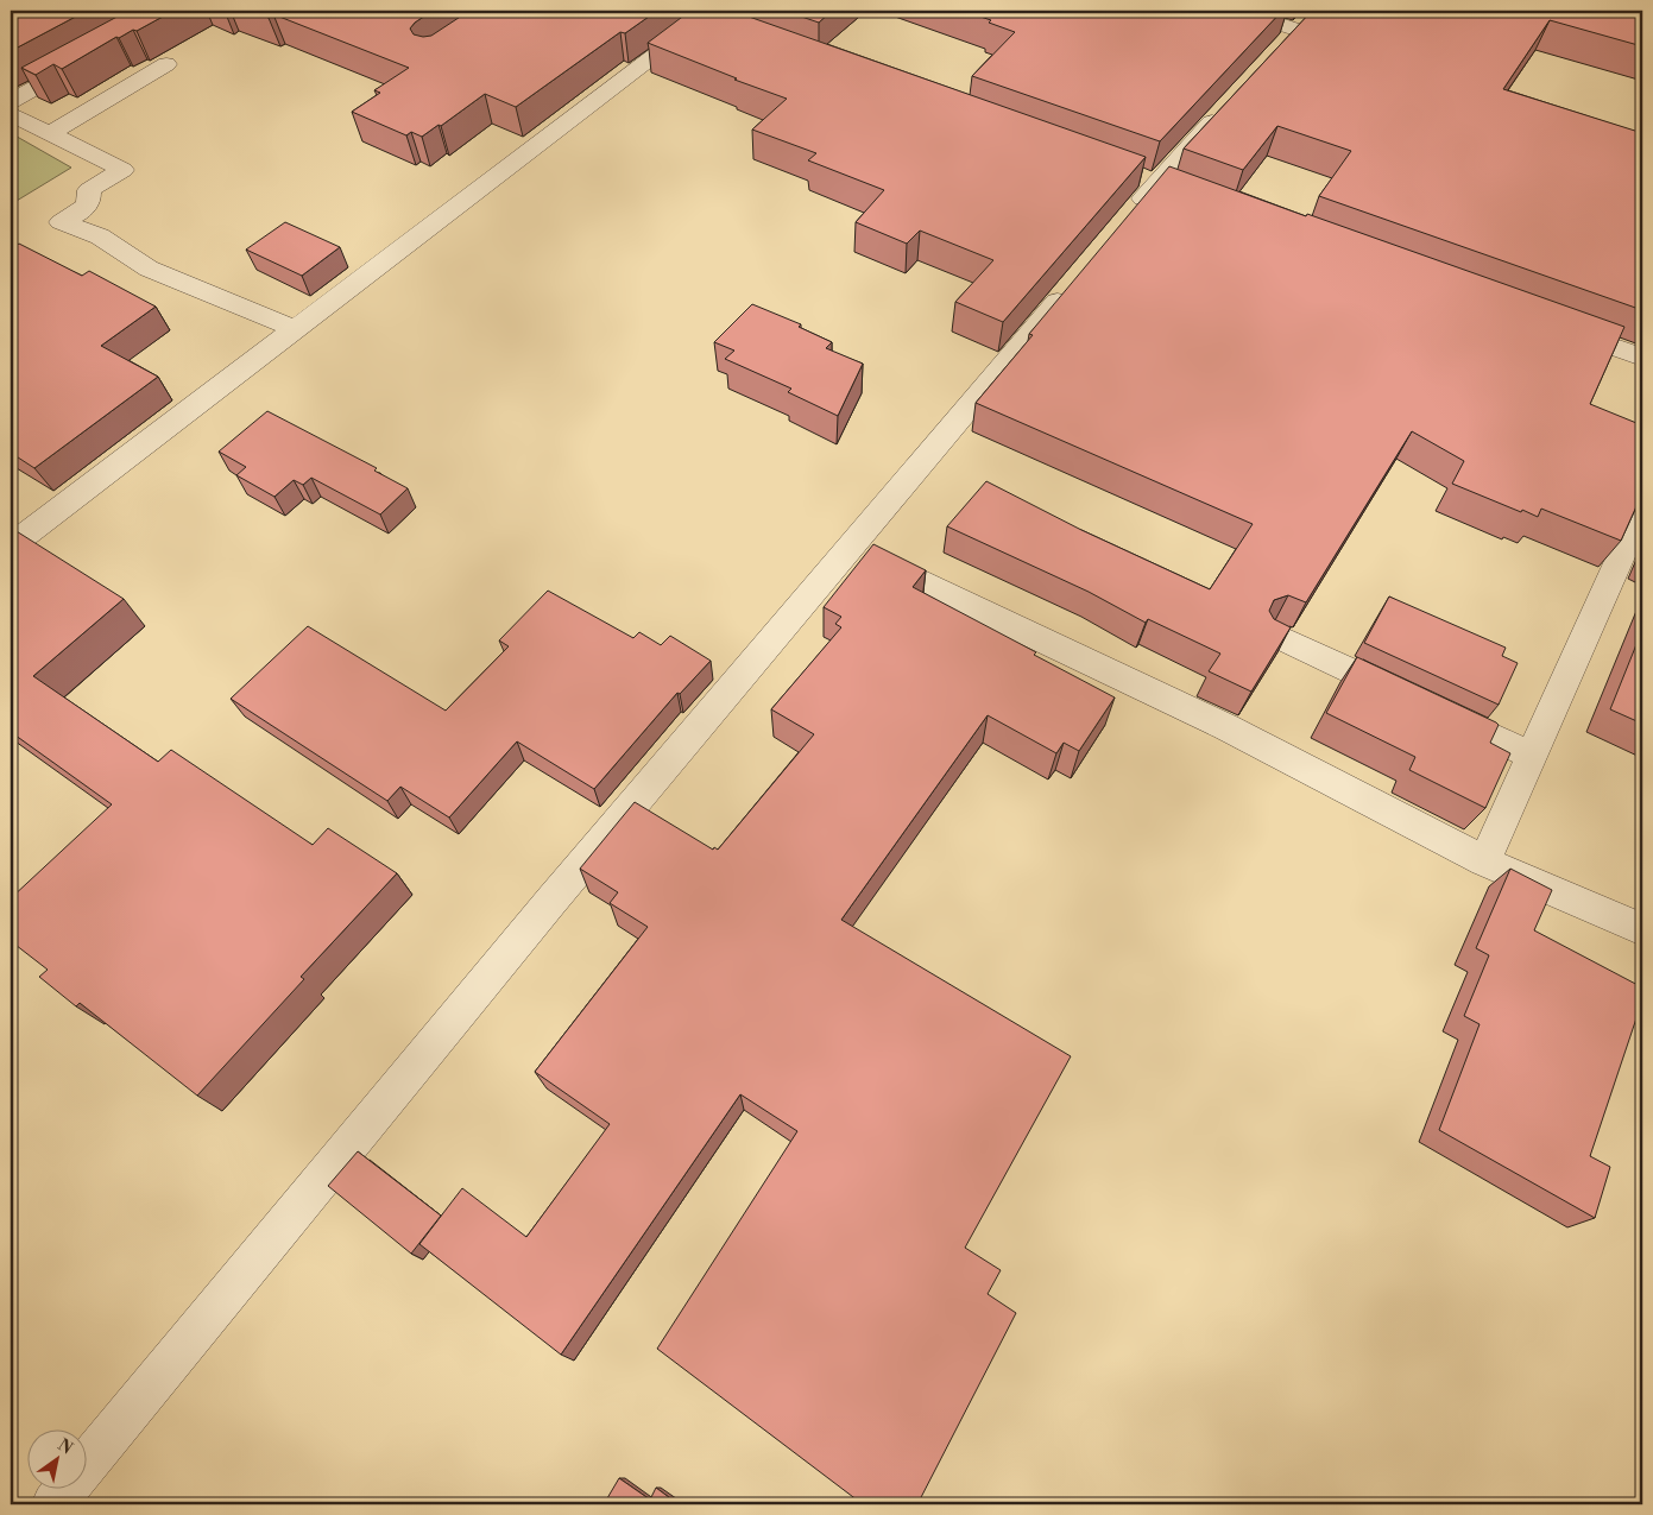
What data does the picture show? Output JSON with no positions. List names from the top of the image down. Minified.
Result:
{"north":"top right"}
